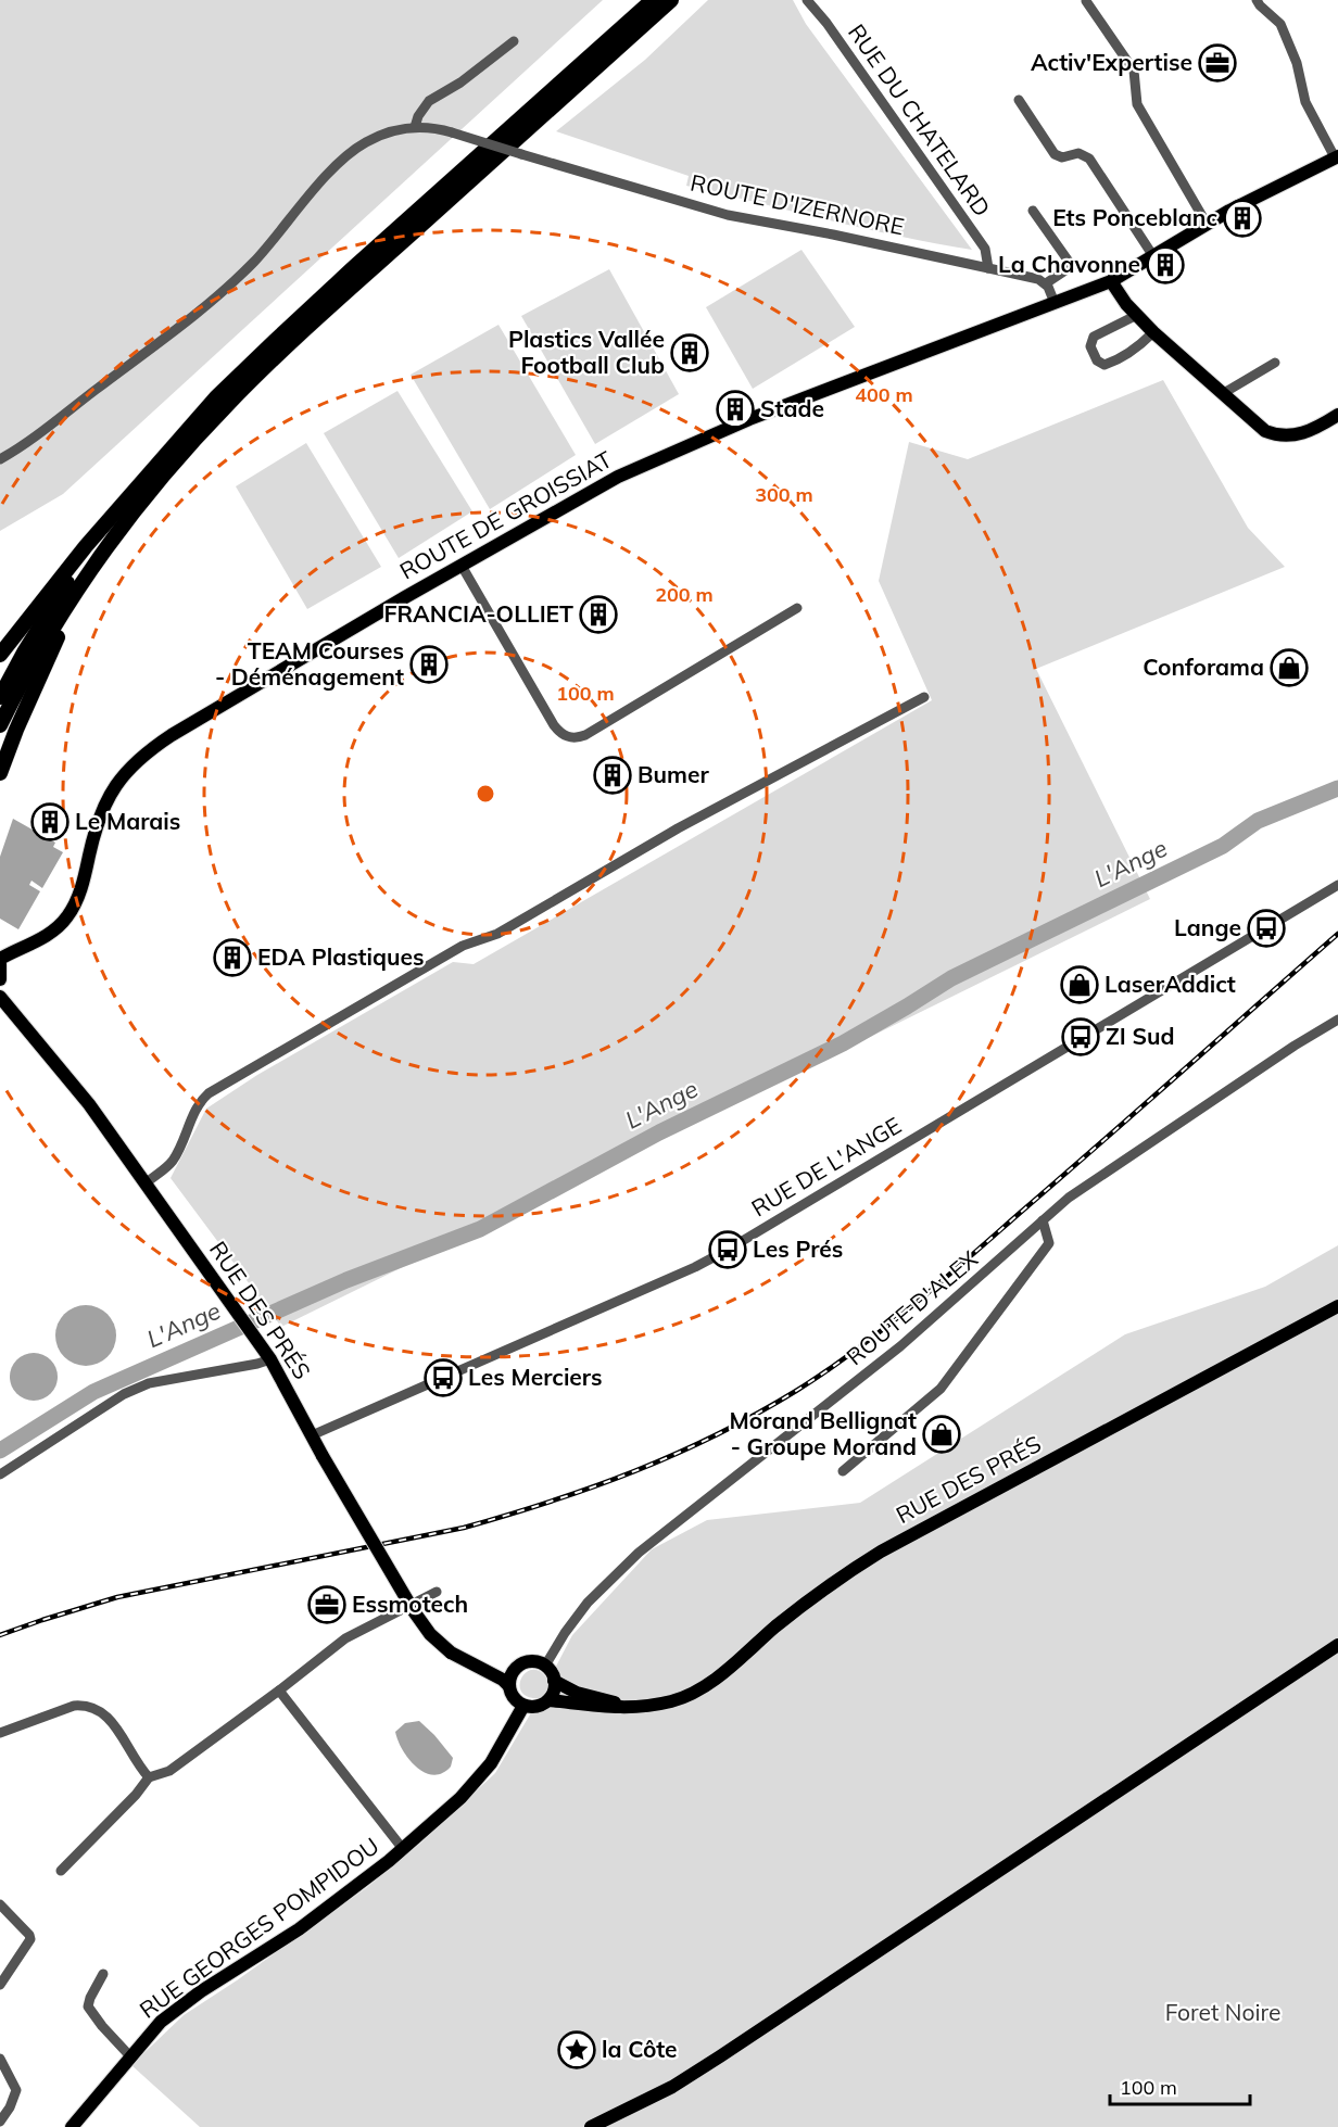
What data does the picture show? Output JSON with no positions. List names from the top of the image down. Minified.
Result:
{"streets":{"main road":["ROUTE DE GROISSIAT","RUE DES PRÉS","RUE GEORGES POMPIDOU"],"street":["RUE DU CHATELARD","ROUTE D'IZERNORE","RUE DE L'ANGE","ROUTE D'ALEX"]},"crossings":[["RUE DU CHATELARD","ROUTE D'IZERNORE"],["RUE DE L'ANGE","RUE DES PRÉS"],["ROUTE D'ALEX","RUE DES PRÉS"],["ROUTE D'ALEX","RUE GEORGES POMPIDOU"],["RUE DES PRÉS","RUE GEORGES POMPIDOU"]],"water":["L'Ange"],"parks":["Foret Noire"],"places":{"office":["Activ'Expertise","Essmotech"],"building":["Ets Ponceblanc","La Chavonne","Plastics Vallée Football Club","Stade","FRANCIA-OLLIET","TEAM Courses - Déménagement","Bumer","Le Marais","EDA Plastiques"],"shop":["Conforama","LaserAddict","Morand Bellignat - Groupe Morand"],"bus stop":["Lange","ZI Sud","Les Prés","Les Merciers"],"place":["la Côte"]},"scale_bar":"100 m","rings":["400 m","300 m","200 m","100 m"]}
